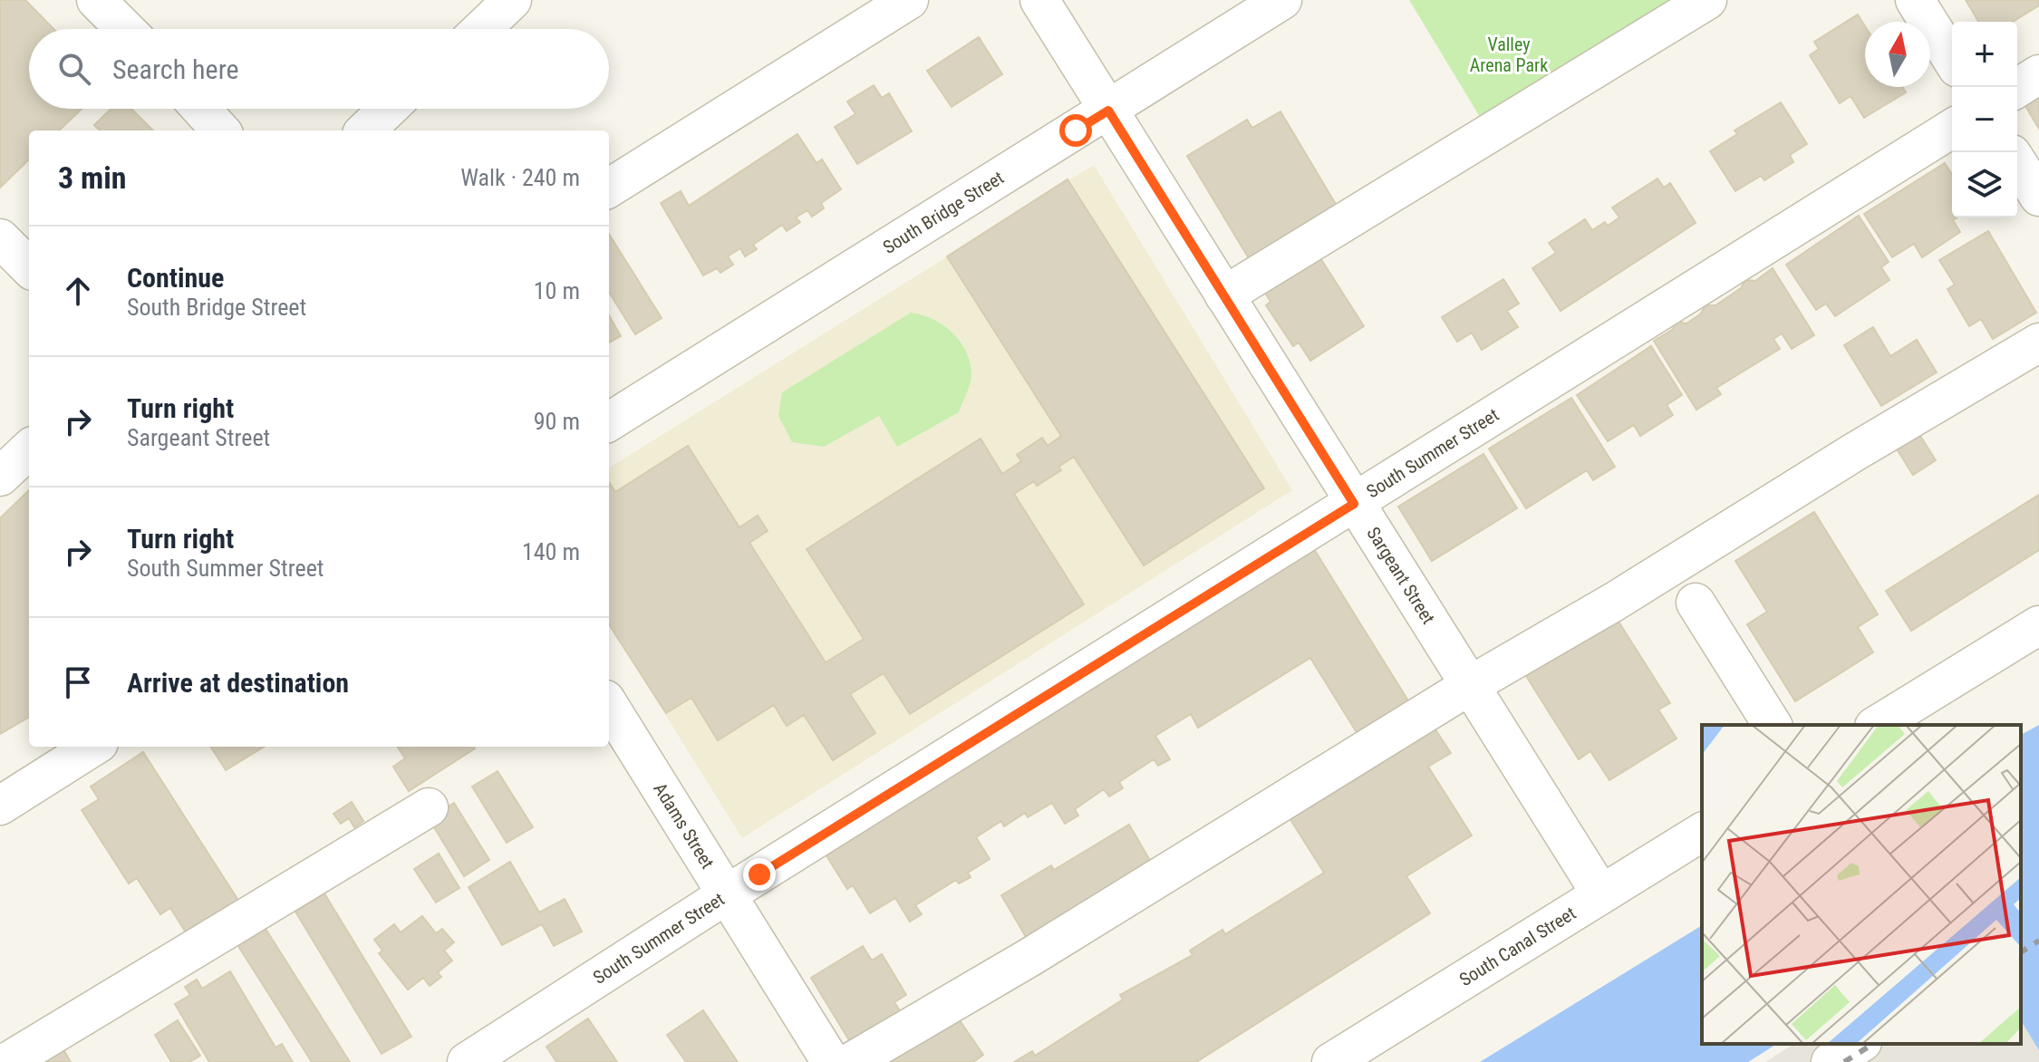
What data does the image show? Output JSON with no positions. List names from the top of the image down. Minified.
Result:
{"streets":{"street":["South Bridge Street","South Summer Street","Sargeant Street","Adams Street","South Canal Street"]},"crossings":[["South Bridge Street","Sargeant Street"],["South Summer Street","Sargeant Street"],["South Summer Street","Adams Street"],["Sargeant Street","South Canal Street"]],"parks":["Valley Arena Park"],"north":"top","page":{"map_buttons":["+","−"],"search":"Search here","heading":["3 min","Walk · 240 m"],"list":[["Continue","South Bridge Street","10 m"],["Turn right","Sargeant Street","90 m"],["Turn right","South Summer Street","140 m"],"Arrive at destination"]}}
